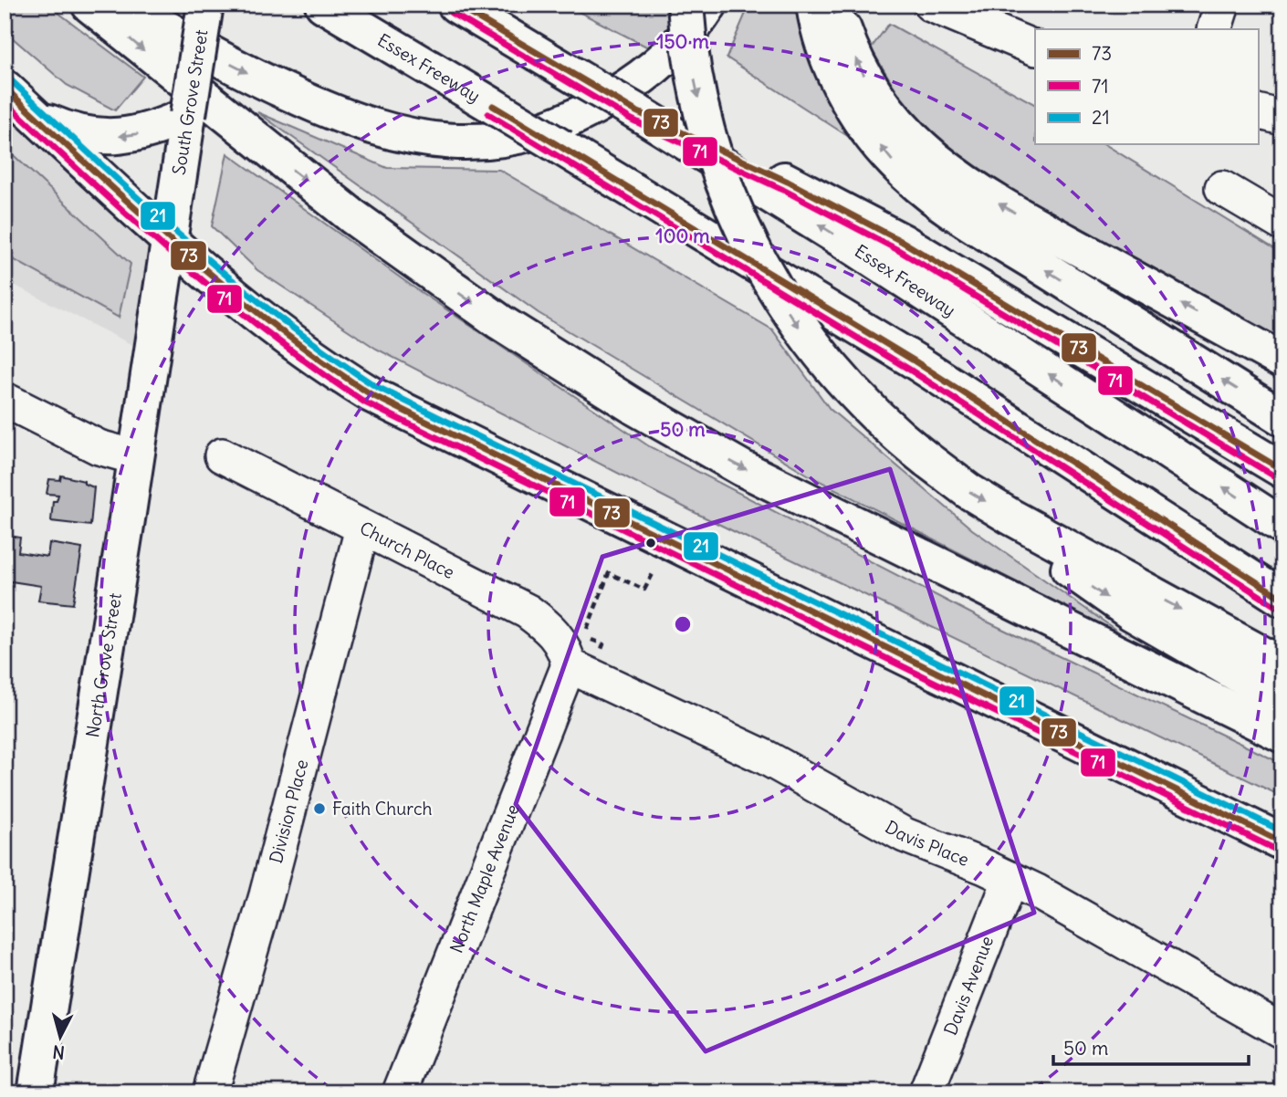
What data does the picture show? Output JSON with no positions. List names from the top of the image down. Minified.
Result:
{"streets":{"main road":["Essex Freeway","South Grove Street","North Grove Street"],"street":["Church Place","Division Place","Davis Place","North Maple Avenue","Davis Avenue"]},"crossings":[["South Grove Street","North Grove Street"],["Church Place","Division Place"],["Church Place","Davis Place"],["Church Place","North Maple Avenue"],["Davis Place","North Maple Avenue"],["Davis Place","Davis Avenue"]],"places":["Faith Church"],"lines":["transit line 73","transit line 71","transit line 21"],"legend":["73","71","21"],"scale_bar":"50 m","north":"bottom","rings":["150 m","100 m","50 m"]}
